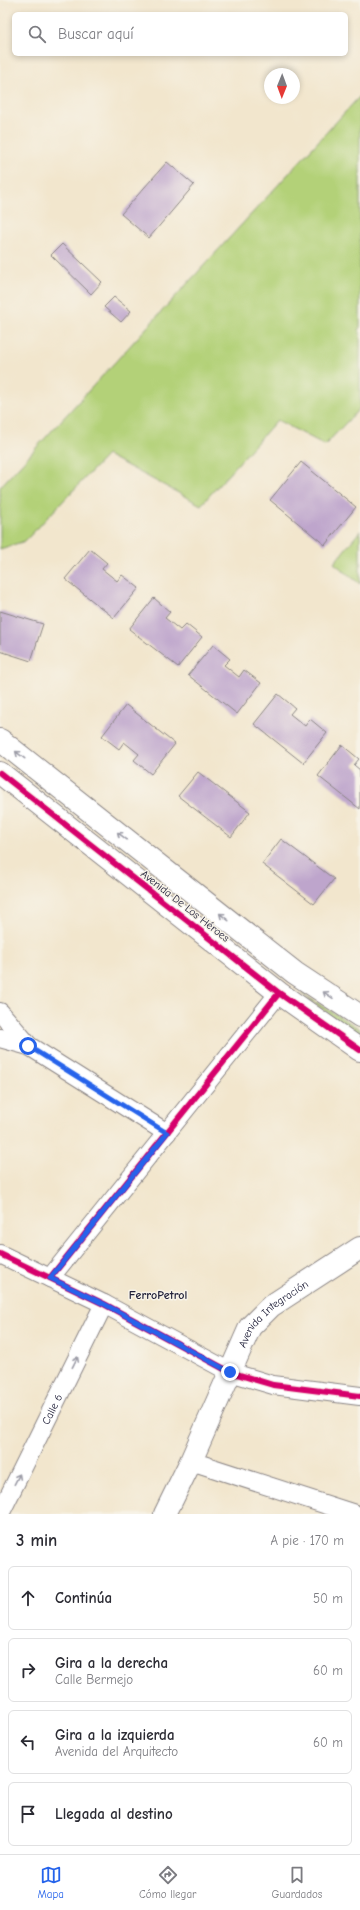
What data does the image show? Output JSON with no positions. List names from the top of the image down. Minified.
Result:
{"streets":{"street":["Avenida De Los Héroes","Avenida Integración","Calle 6"]},"one_way":["Calle 6"],"districts":["FerroPetrol"],"north":"bottom","page":{"search":"Buscar aquí","heading":["3 min","A pie · 170 m"],"list":[["Continúa","50 m"],["Gira a la derecha","Calle Bermejo","60 m"],["Gira a la izquierda","Avenida del Arquitecto","60 m"],"Llegada al destino"],"nav":["Mapa","Cómo llegar","Guardados"]}}
